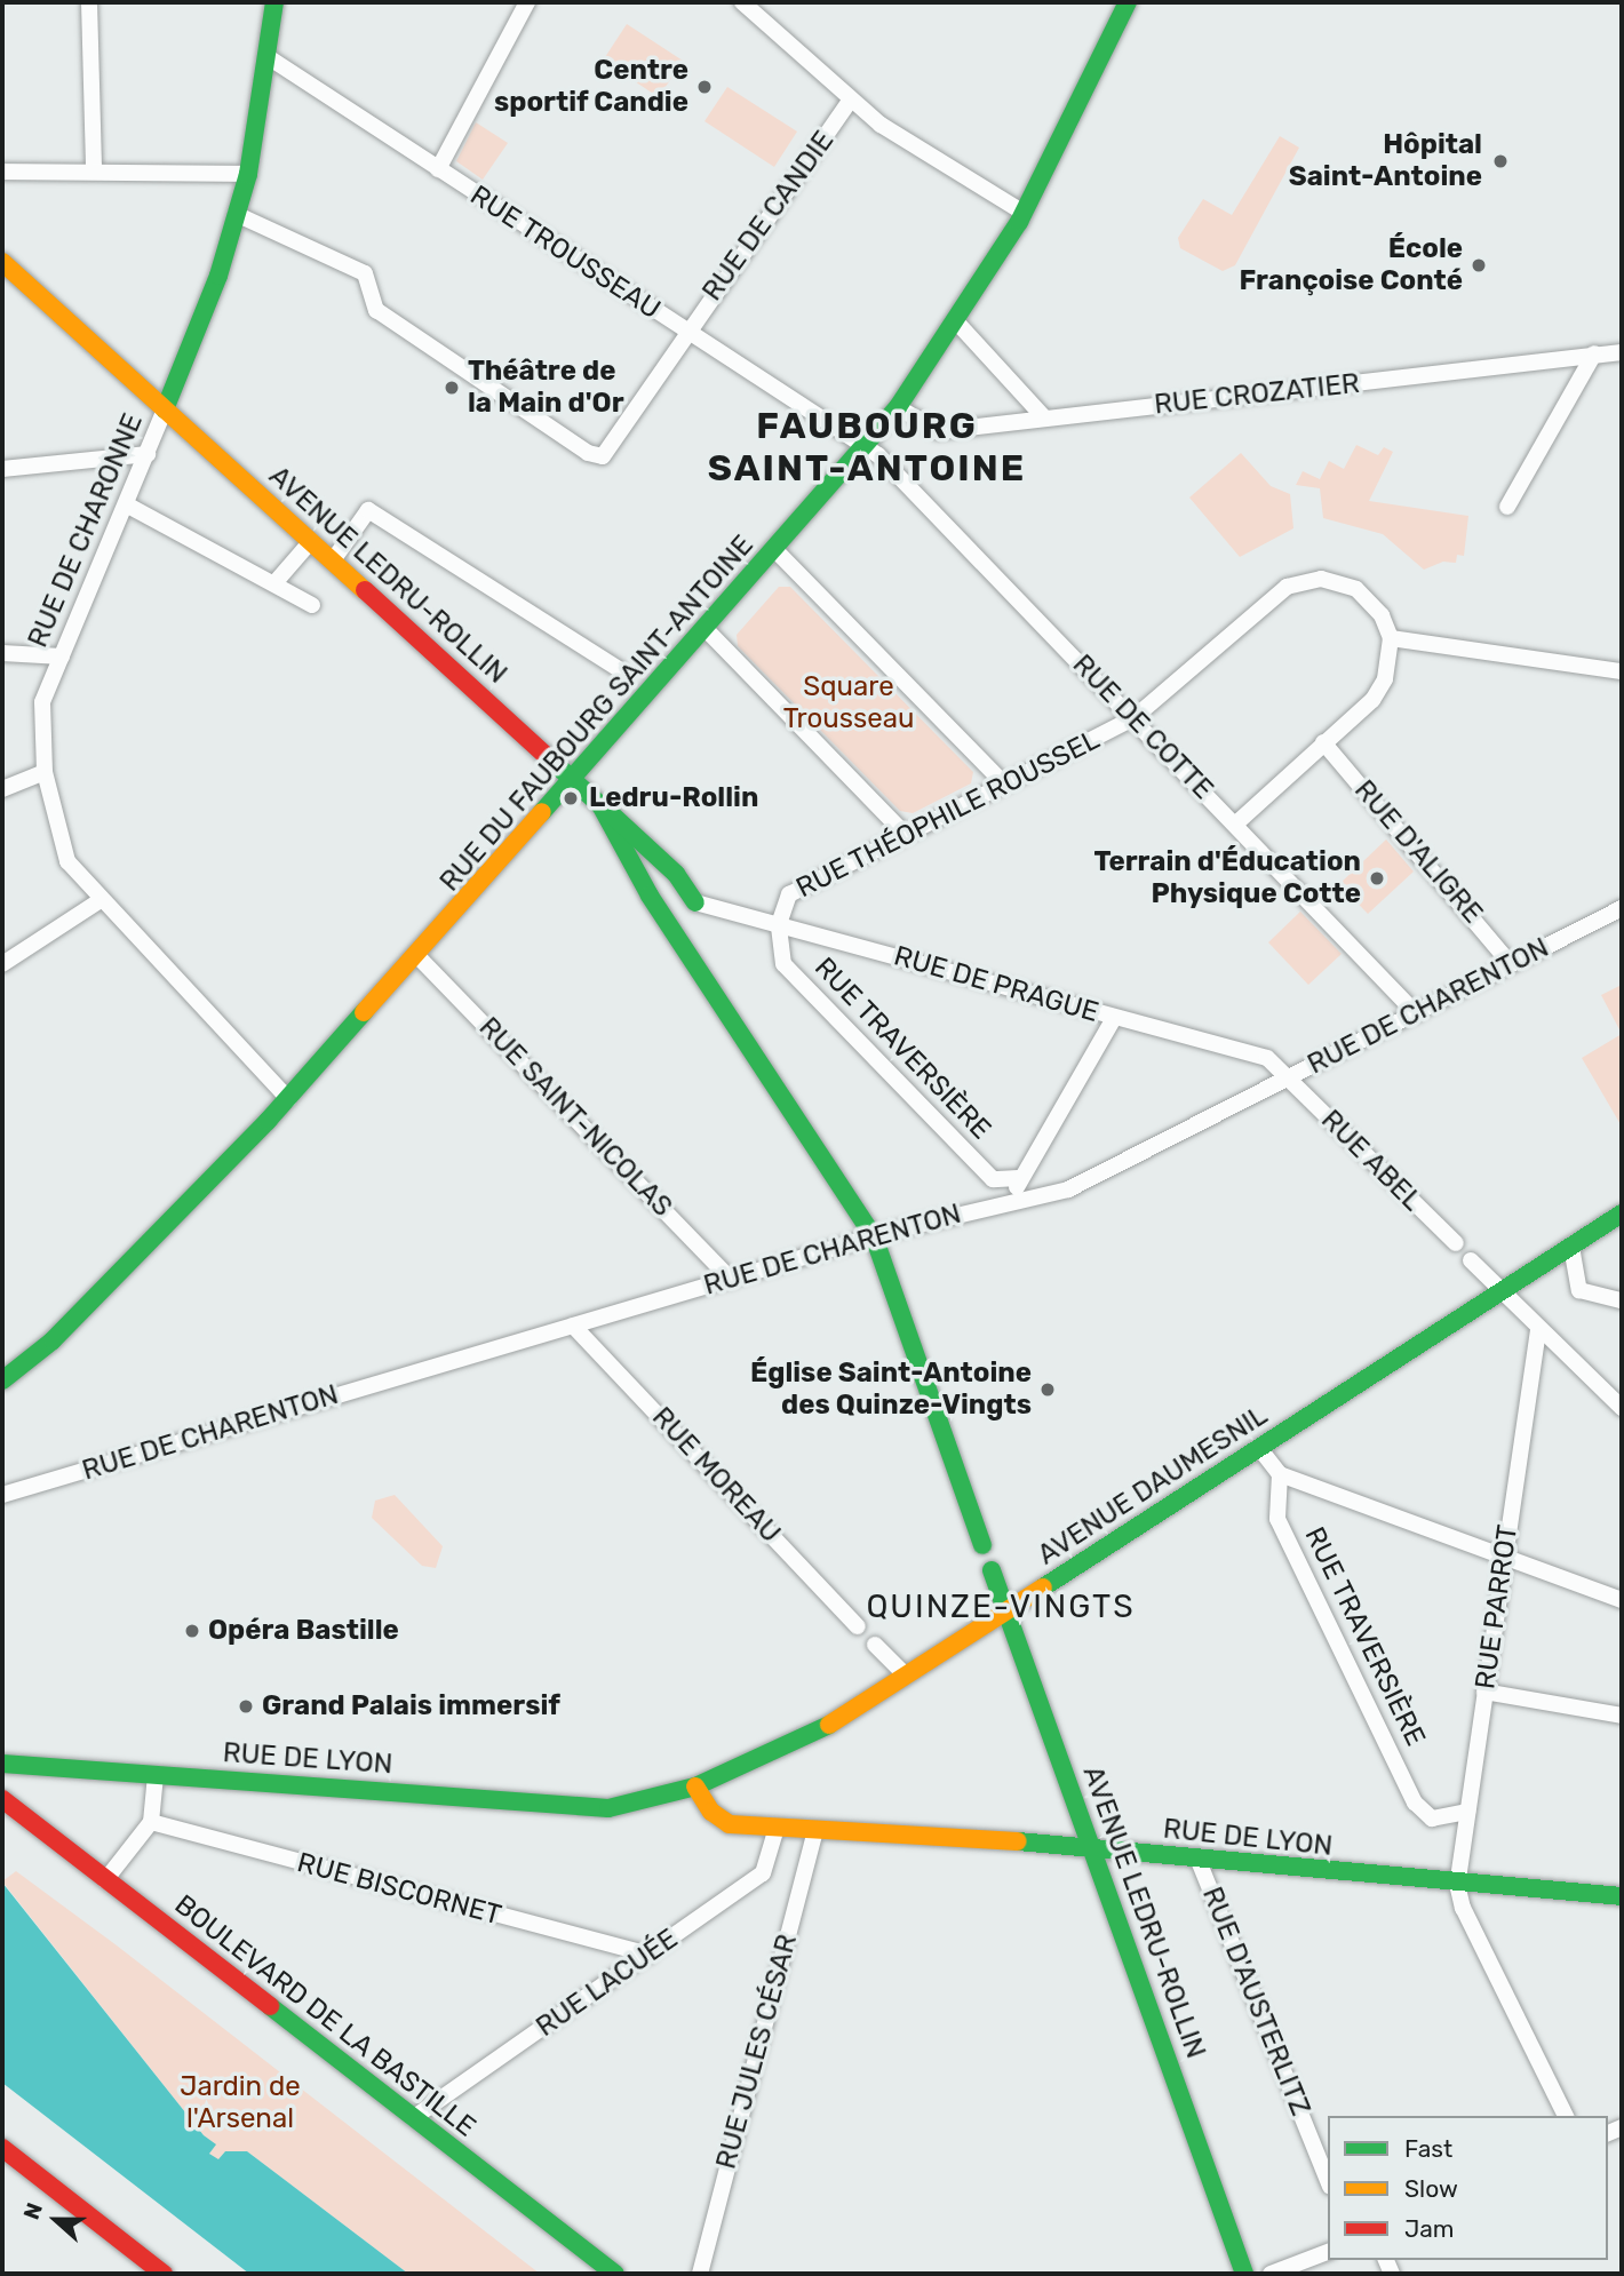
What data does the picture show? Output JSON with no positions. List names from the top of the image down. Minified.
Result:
{"streets":{"main road":["RUE DE CHARONNE","AVENUE LEDRU-ROLLIN","RUE DU FAUBOURG SAINT-ANTOINE","AVENUE DAUMESNIL","RUE DE LYON","BOULEVARD DE LA BASTILLE"],"street":["RUE DE CANDIE","RUE TROUSSEAU","RUE CROZATIER","RUE DE COTTE","RUE THÉOPHILE ROUSSEL","RUE D'ALIGRE","RUE DE PRAGUE","RUE DE CHARENTON","RUE TRAVERSIÈRE","RUE SAINT-NICOLAS","RUE ABEL","RUE MOREAU","RUE PARROT","RUE BISCORNET","RUE LACUÉE","RUE D'AUSTERLITZ","RUE JULES CÉSAR"]},"crossings":[["RUE DE CANDIE","RUE TROUSSEAU"],["RUE DE CANDIE","RUE DE CHARONNE"],["RUE TROUSSEAU","RUE DE CHARONNE"],["RUE TROUSSEAU","RUE DU FAUBOURG SAINT-ANTOINE"],["RUE TROUSSEAU","RUE DE COTTE"],["RUE CROZATIER","RUE DU FAUBOURG SAINT-ANTOINE"],["RUE DE CHARONNE","AVENUE LEDRU-ROLLIN"],["RUE DE CHARONNE","RUE DU FAUBOURG SAINT-ANTOINE"],["AVENUE LEDRU-ROLLIN","RUE DU FAUBOURG SAINT-ANTOINE"],["AVENUE LEDRU-ROLLIN","RUE DE PRAGUE"],["AVENUE LEDRU-ROLLIN","RUE DE CHARENTON"],["AVENUE LEDRU-ROLLIN","AVENUE DAUMESNIL"],["AVENUE LEDRU-ROLLIN","RUE DE LYON"],["RUE DU FAUBOURG SAINT-ANTOINE","RUE DE COTTE"],["RUE DU FAUBOURG SAINT-ANTOINE","RUE SAINT-NICOLAS"],["RUE DE COTTE","RUE THÉOPHILE ROUSSEL"],["RUE DE COTTE","RUE DE CHARENTON"],["RUE THÉOPHILE ROUSSEL","RUE DE PRAGUE"],["RUE THÉOPHILE ROUSSEL","RUE TRAVERSIÈRE"],["RUE D'ALIGRE","RUE DE CHARENTON"],["RUE DE PRAGUE","RUE DE CHARENTON"],["RUE DE PRAGUE","RUE TRAVERSIÈRE"],["RUE DE PRAGUE","RUE ABEL"],["RUE DE CHARENTON","RUE SAINT-NICOLAS"],["RUE DE CHARENTON","RUE ABEL"],["RUE DE CHARENTON","RUE MOREAU"],["RUE TRAVERSIÈRE","RUE PARROT"],["AVENUE DAUMESNIL","RUE DE LYON"],["RUE PARROT","RUE DE LYON"],["RUE DE LYON","RUE LACUÉE"],["RUE DE LYON","RUE D'AUSTERLITZ"],["RUE DE LYON","RUE JULES CÉSAR"],["RUE BISCORNET","RUE LACUÉE"],["RUE LACUÉE","BOULEVARD DE LA BASTILLE"]],"districts":["FAUBOURG SAINT-ANTOINE","QUINZE-VINGTS"],"parks":["Square Trousseau","Jardin de l'Arsenal"],"places":["Centre sportif Candie","Hôpital Saint-Antoine","École Françoise Conté","Théâtre de la Main d'Or","Ledru-Rollin","Terrain d'Éducation Physique Cotte","Église Saint-Antoine des Quinze-Vingts","Opéra Bastille","Grand Palais immersif"],"legend":["Fast","Slow","Jam"],"north":"left"}
